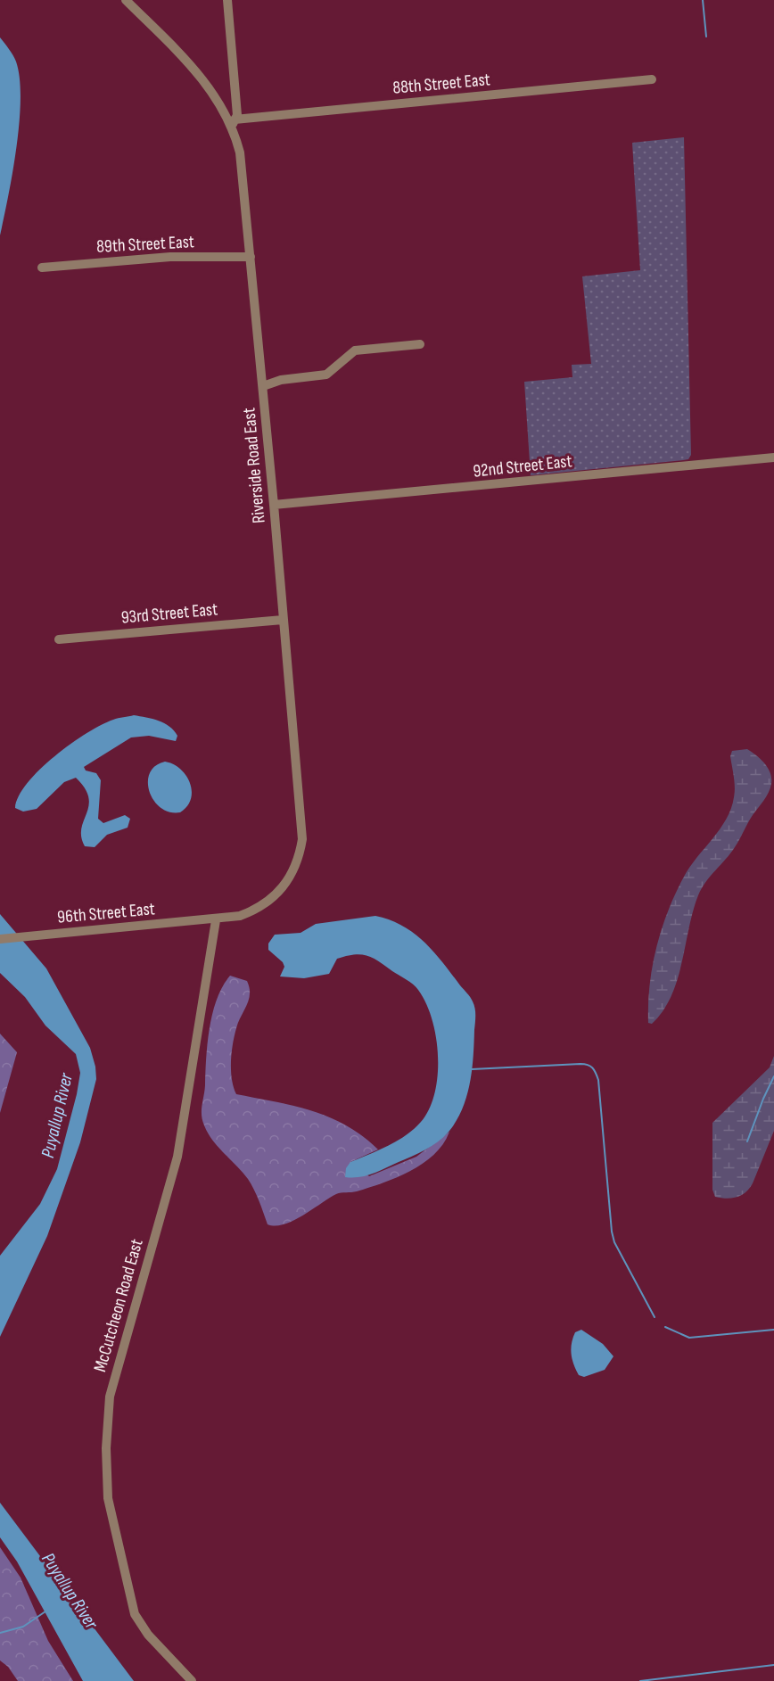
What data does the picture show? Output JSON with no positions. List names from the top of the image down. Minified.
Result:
{"streets":{"street":["88th Street East","89th Street East","Riverside Road East","92nd Street East","93rd Street East","96th Street East","McCutcheon Road East"]},"crossings":[["88th Street East","Riverside Road East"],["89th Street East","Riverside Road East"],["Riverside Road East","92nd Street East"],["Riverside Road East","93rd Street East"],["Riverside Road East","96th Street East"],["Riverside Road East","McCutcheon Road East"],["96th Street East","McCutcheon Road East"]],"water":["Puyallup River"]}
